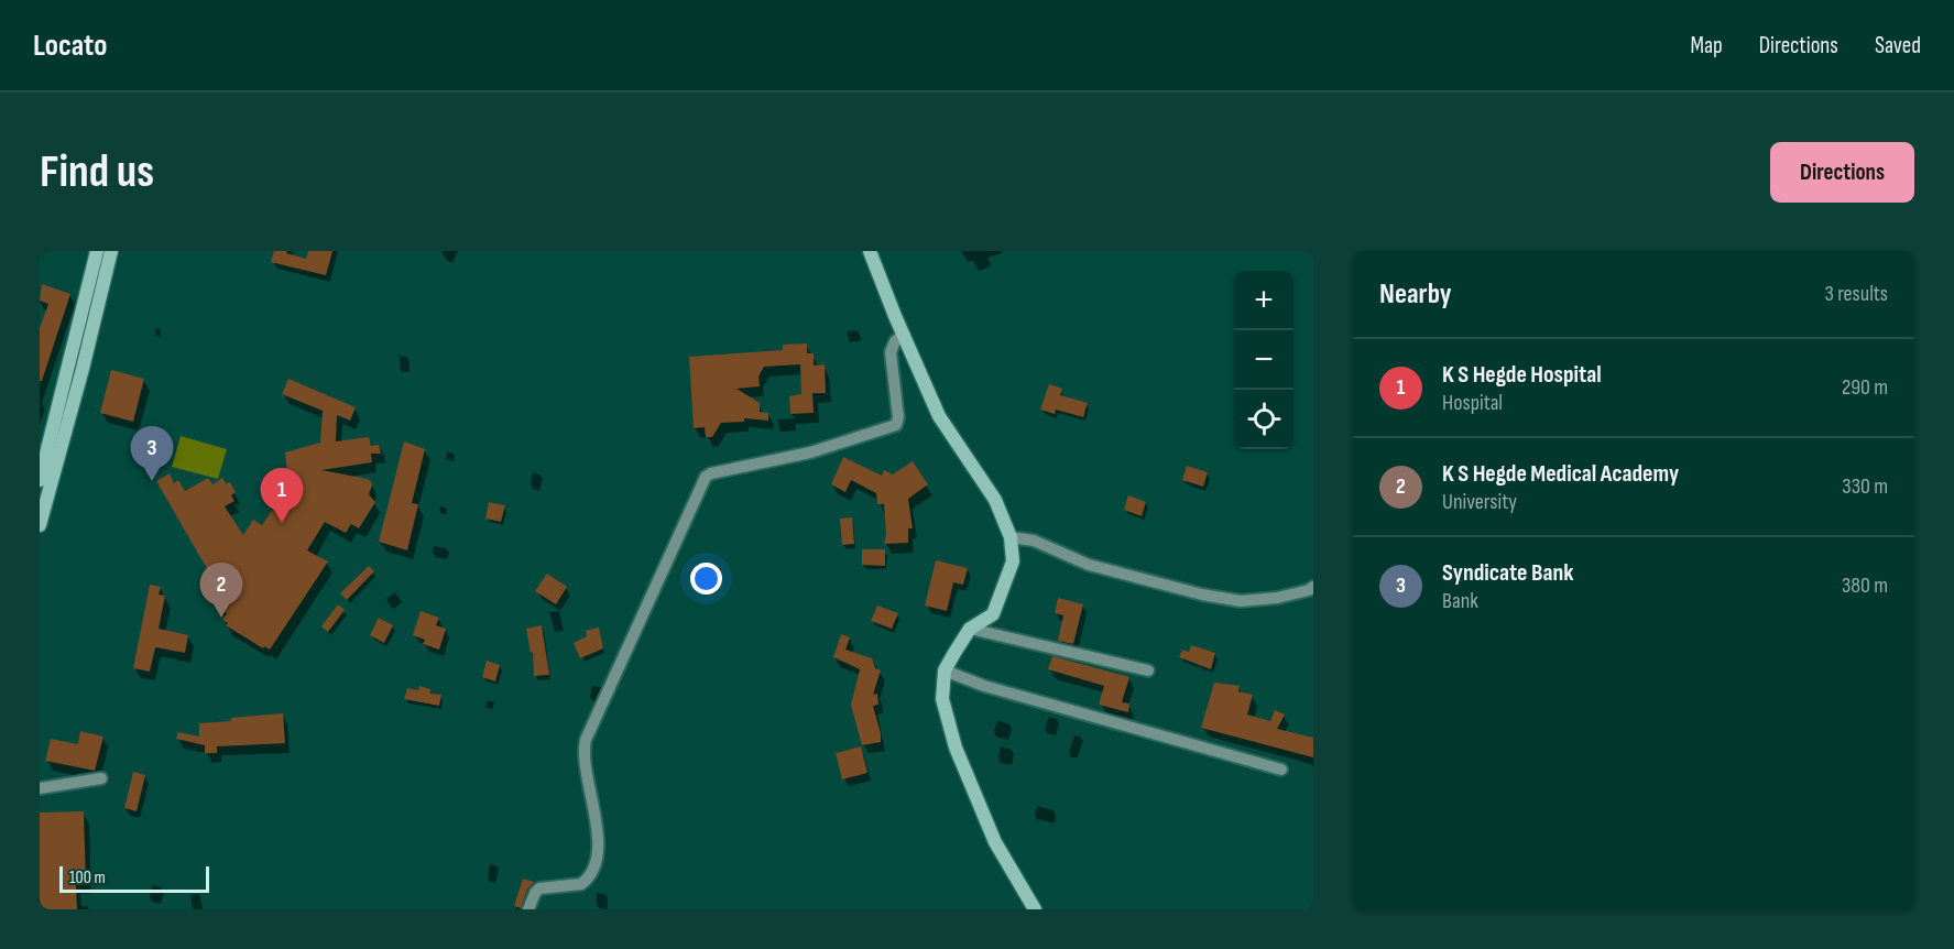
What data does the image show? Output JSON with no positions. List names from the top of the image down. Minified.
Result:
{"scale_bar":"100 m","page":{"header":"Locato","nav":["Map","Directions","Saved"],"buttons":"Directions","title":"Find us","heading":["Nearby","3 results"],"map_buttons":["+","−"],"list":[{"mark":"1","name":"K S Hegde Hospital","note":"Hospital","value":"290 m"},{"mark":"2","name":"K S Hegde Medical Academy","note":"University","value":"330 m"},{"mark":"3","name":"Syndicate Bank","note":"Bank","value":"380 m"}],"pins":["3","1","2"],"scale":"100 m"}}
